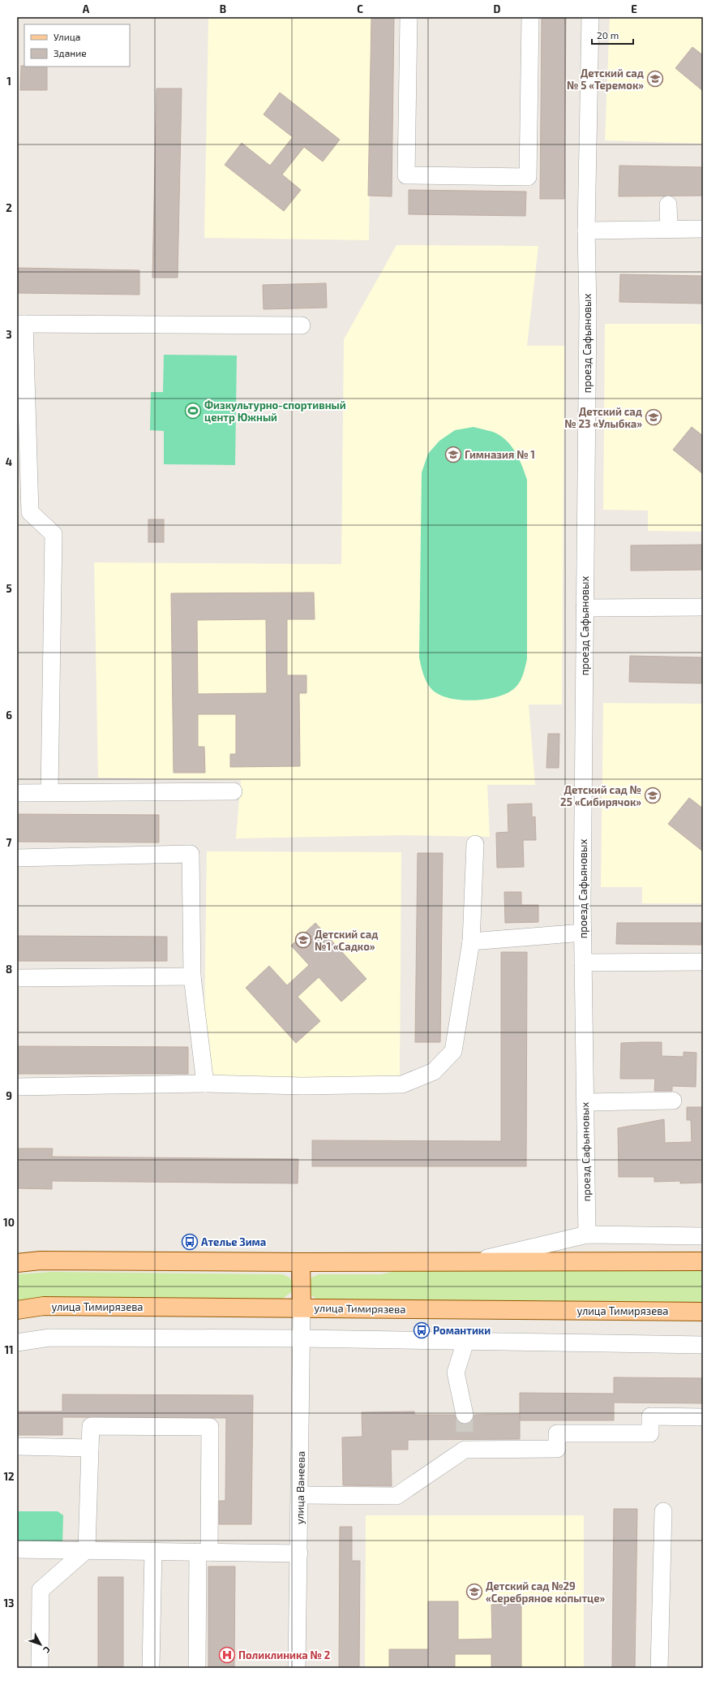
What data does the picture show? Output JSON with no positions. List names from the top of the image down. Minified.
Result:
{"streets":{"main road":["улица Тимирязева"],"street":["проезд Сафьяновых","улица Ванеева"]},"crossings":[["улица Тимирязева","улица Ванеева"]],"places":{"school or university":["Детский сад № 5 «Теремок»","Детский сад № 23 «Улыбка»","Гимназия № 1","Детский сад № 25 «Сибирячок»","Детский сад №1 «Cадко»","Детский сад №29 «Серебряное копытце»"],"sports":["Физкультурно-спортивный центр Южный"],"bus stop":["Ателье Зима","Романтики"],"hospital":["Поликлиника № 2"]},"legend":["Улица","Здание"],"scale_bar":"20 m","north":"bottom right","grid":{"columns":["A","B","C","D","E"],"rows":["1","2","3","4","5","6","7","8","9","10","11","12","13"]}}
